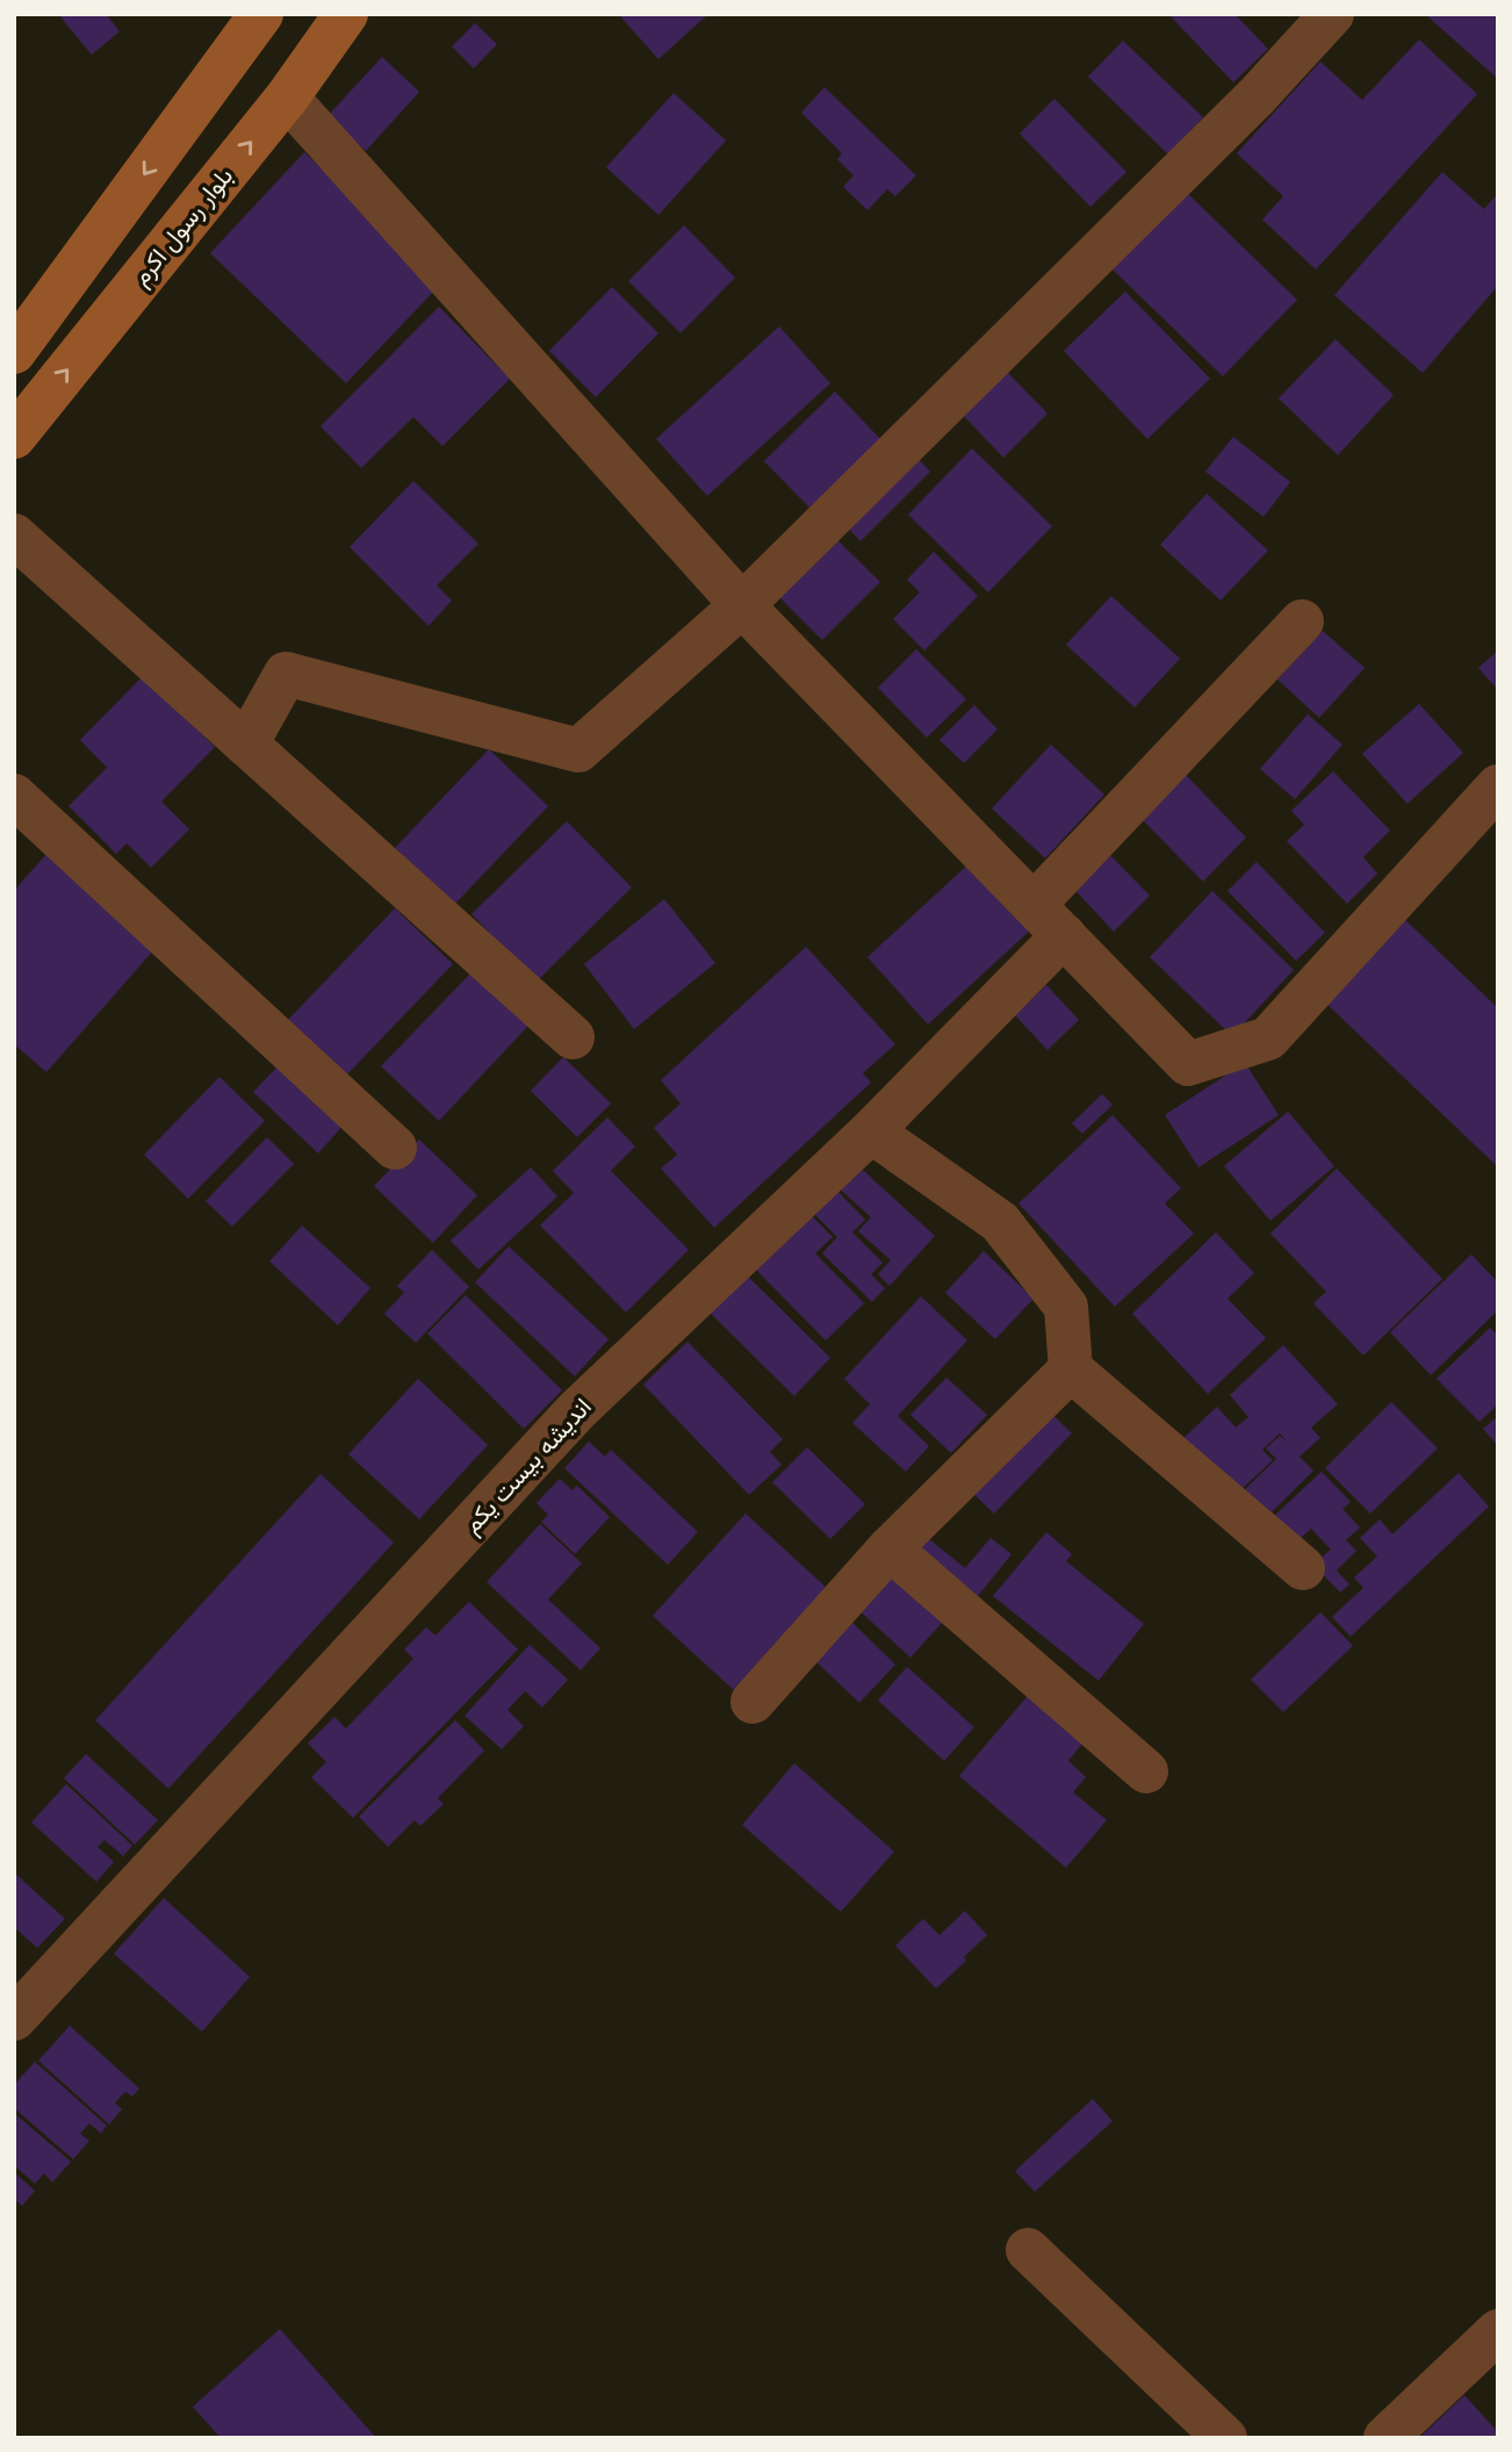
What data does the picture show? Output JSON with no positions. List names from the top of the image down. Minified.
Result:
{"streets":{"main road":["بلوار رسول اکرم"],"street":["اندیشه بیست یکم"]}}
